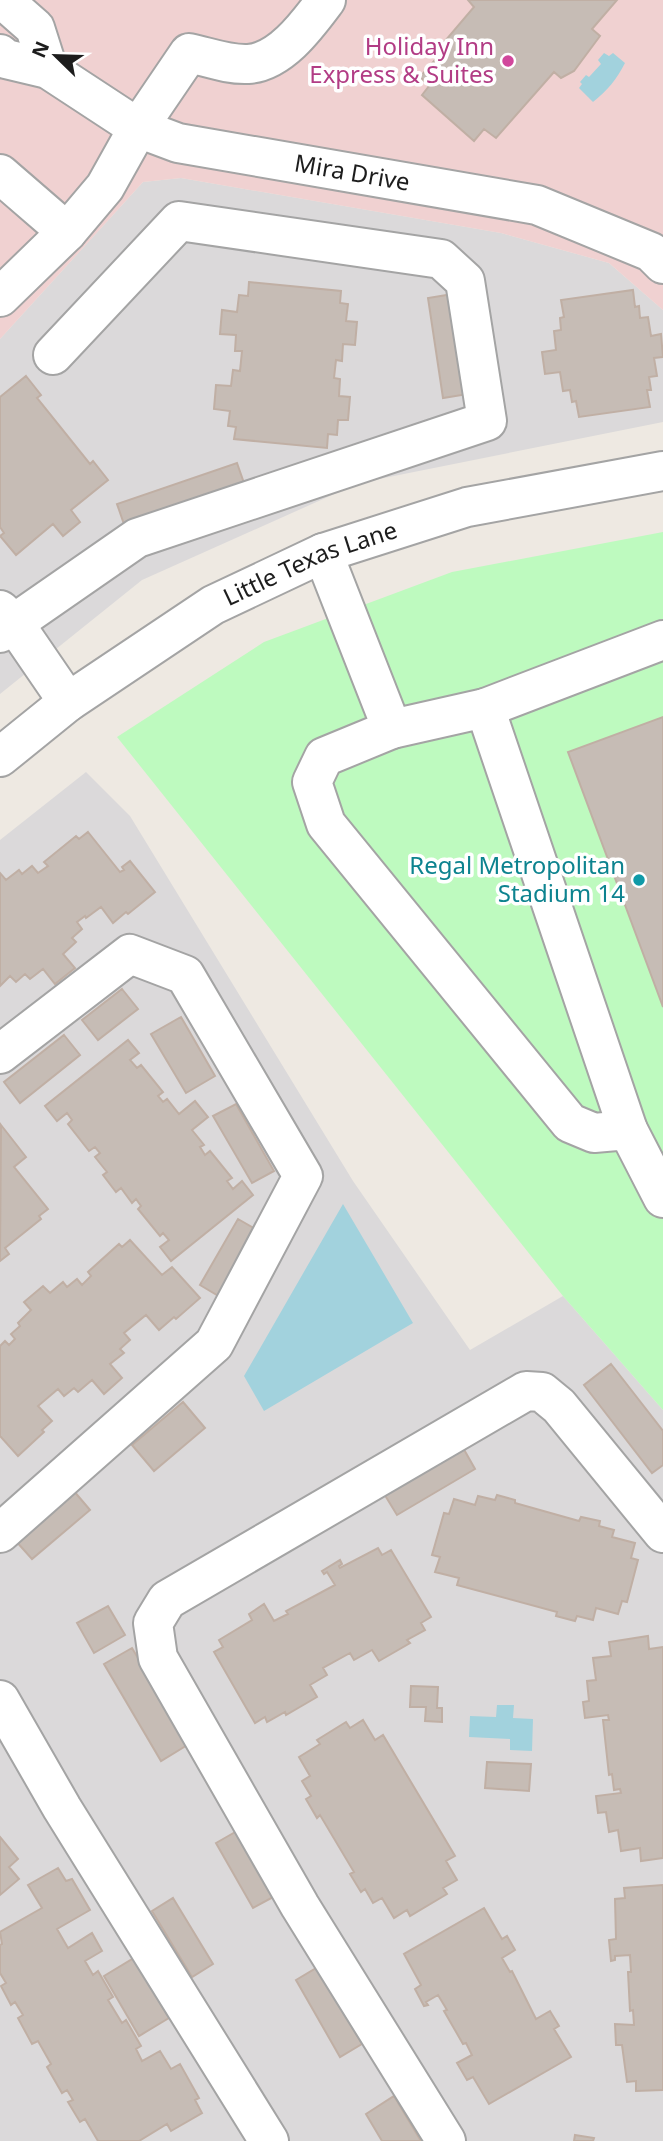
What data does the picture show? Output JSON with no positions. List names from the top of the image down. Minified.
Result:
{"streets":{"street":["Mira Drive","Little Texas Lane"]},"places":["Holiday Inn Express & Suites","Regal Metropolitan Stadium 14"],"north":"top left"}
